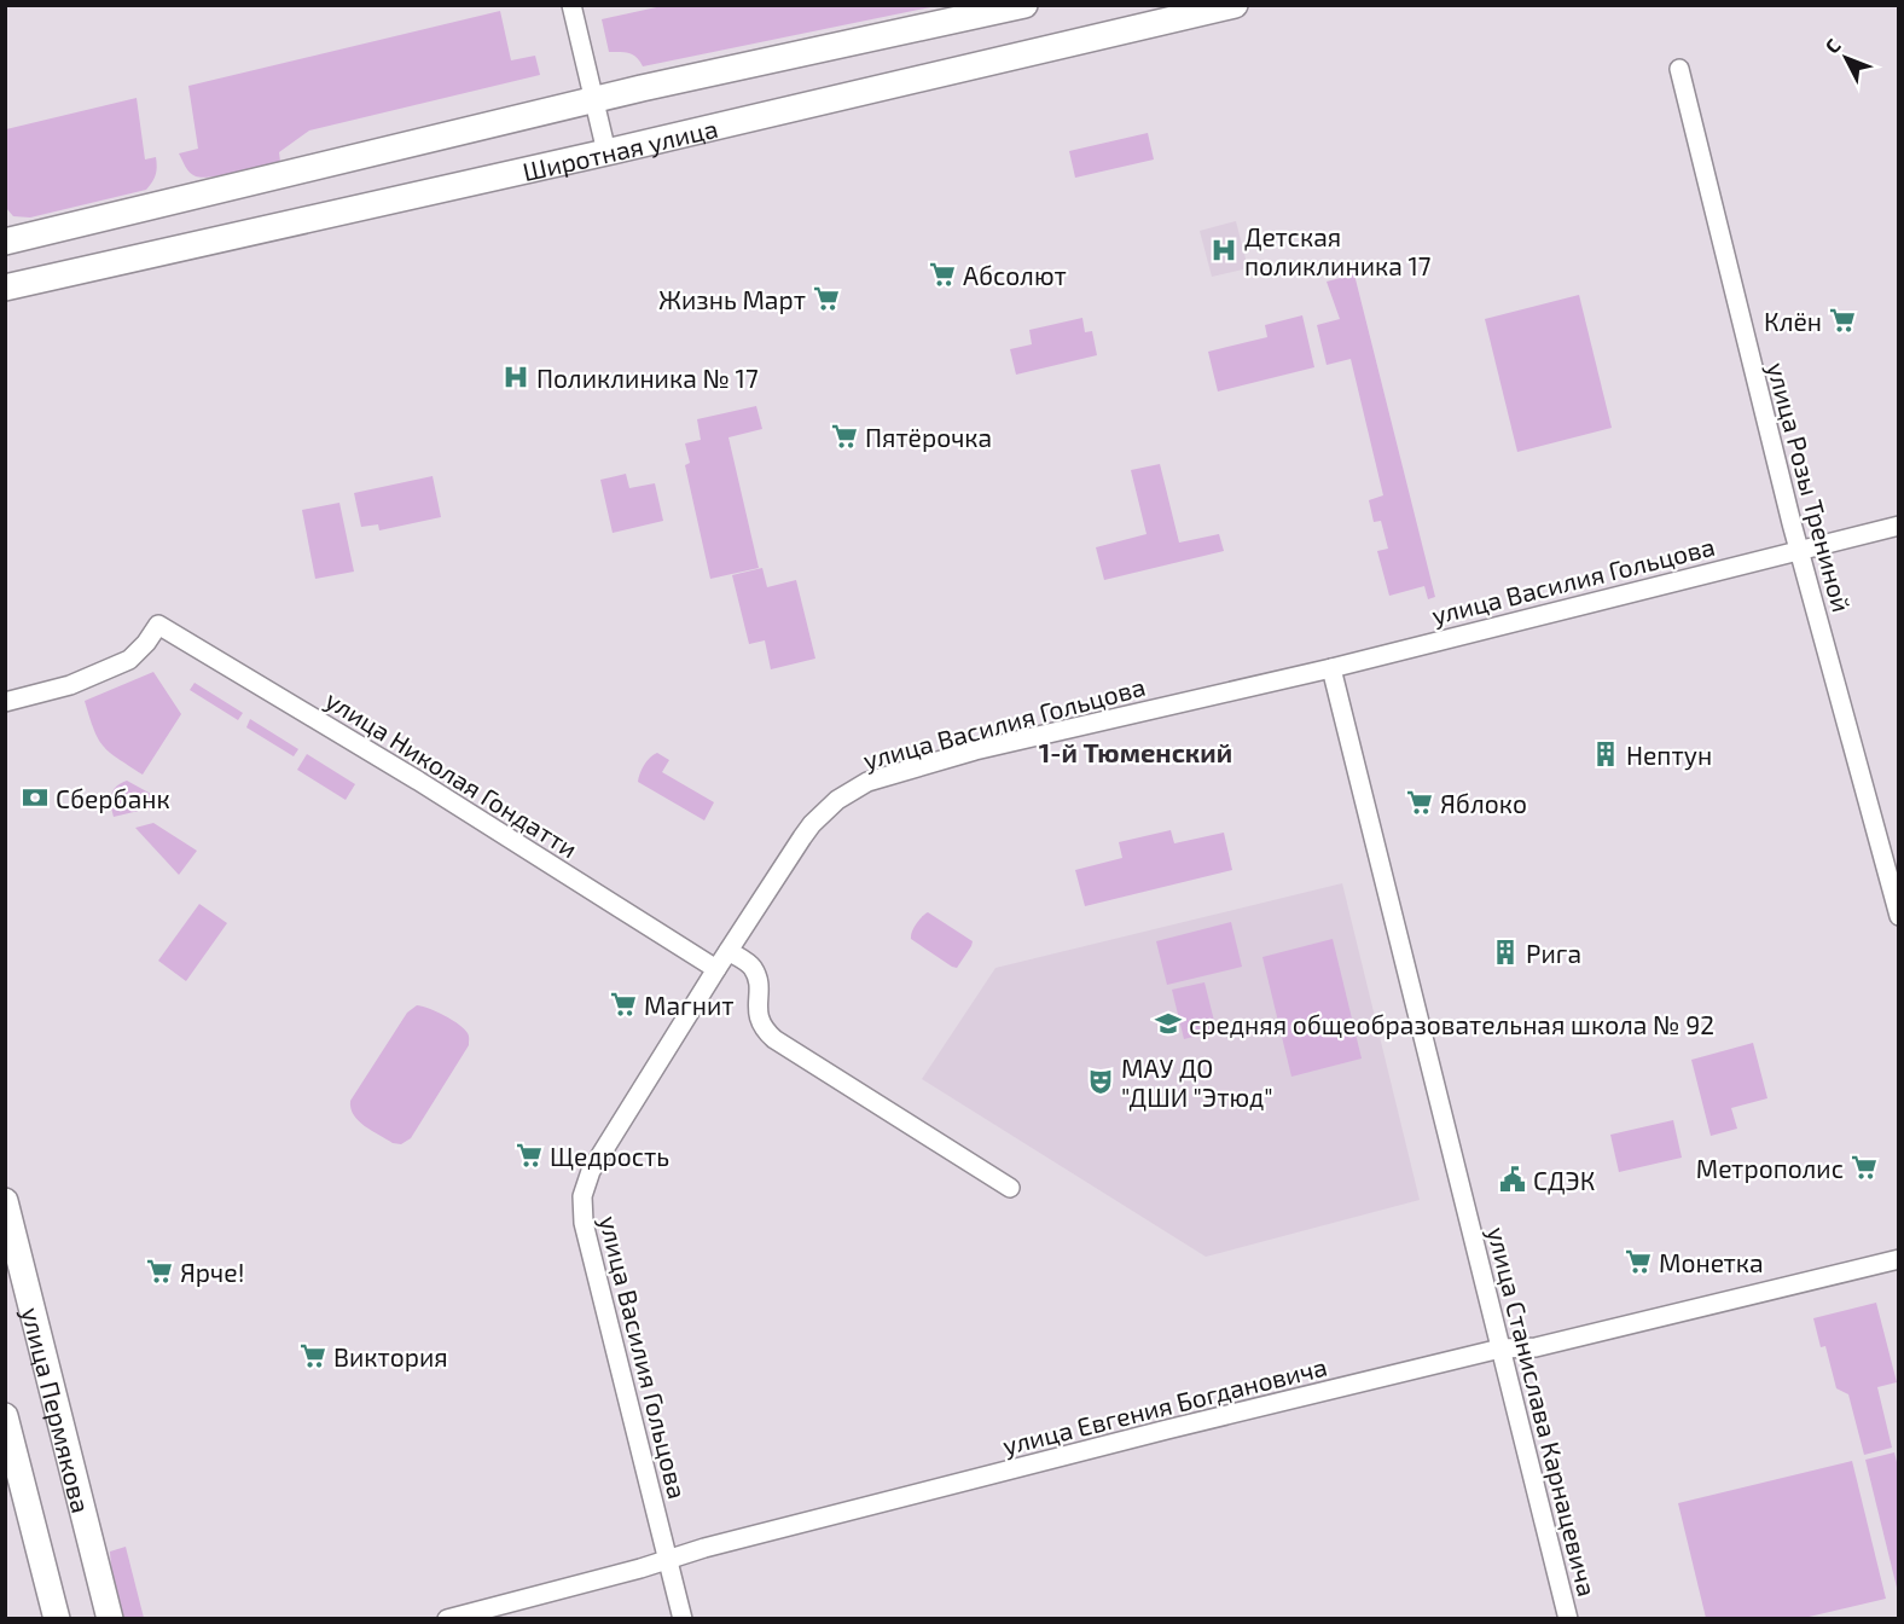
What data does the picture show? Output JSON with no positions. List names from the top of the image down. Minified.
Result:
{"streets":{"main road":["Широтная улица","улица Пермякова"],"street":["улица Розы Трениной","улица Василия Гольцова","улица Николая Гондатти","улица Евгения Богдановича","улица Станислава Карнацевича"]},"crossings":[["улица Розы Трениной","улица Василия Гольцова"],["улица Василия Гольцова","улица Николая Гондатти"],["улица Василия Гольцова","улица Евгения Богдановича"],["улица Василия Гольцова","улица Станислава Карнацевича"],["улица Евгения Богдановича","улица Станислава Карнацевича"]],"districts":["1-й Тюменский"],"places":{"hospital":["Детская поликлиника 17","Поликлиника № 17"],"supermarket":["Абсолют","Жизнь Март","Клён","Пятёрочка","Яблоко","Магнит","Щедрость","Метрополис","Монетка","Ярче!","Виктория"],"building":["Нептун","Рига"],"bank":["Сбербанк"],"school or university":["средняя общеобразовательная школа № 92"],"theatre":["МАУ ДО \"ДШИ \"Этюд\""],"public building":["СДЭК"]},"north":"top left"}
